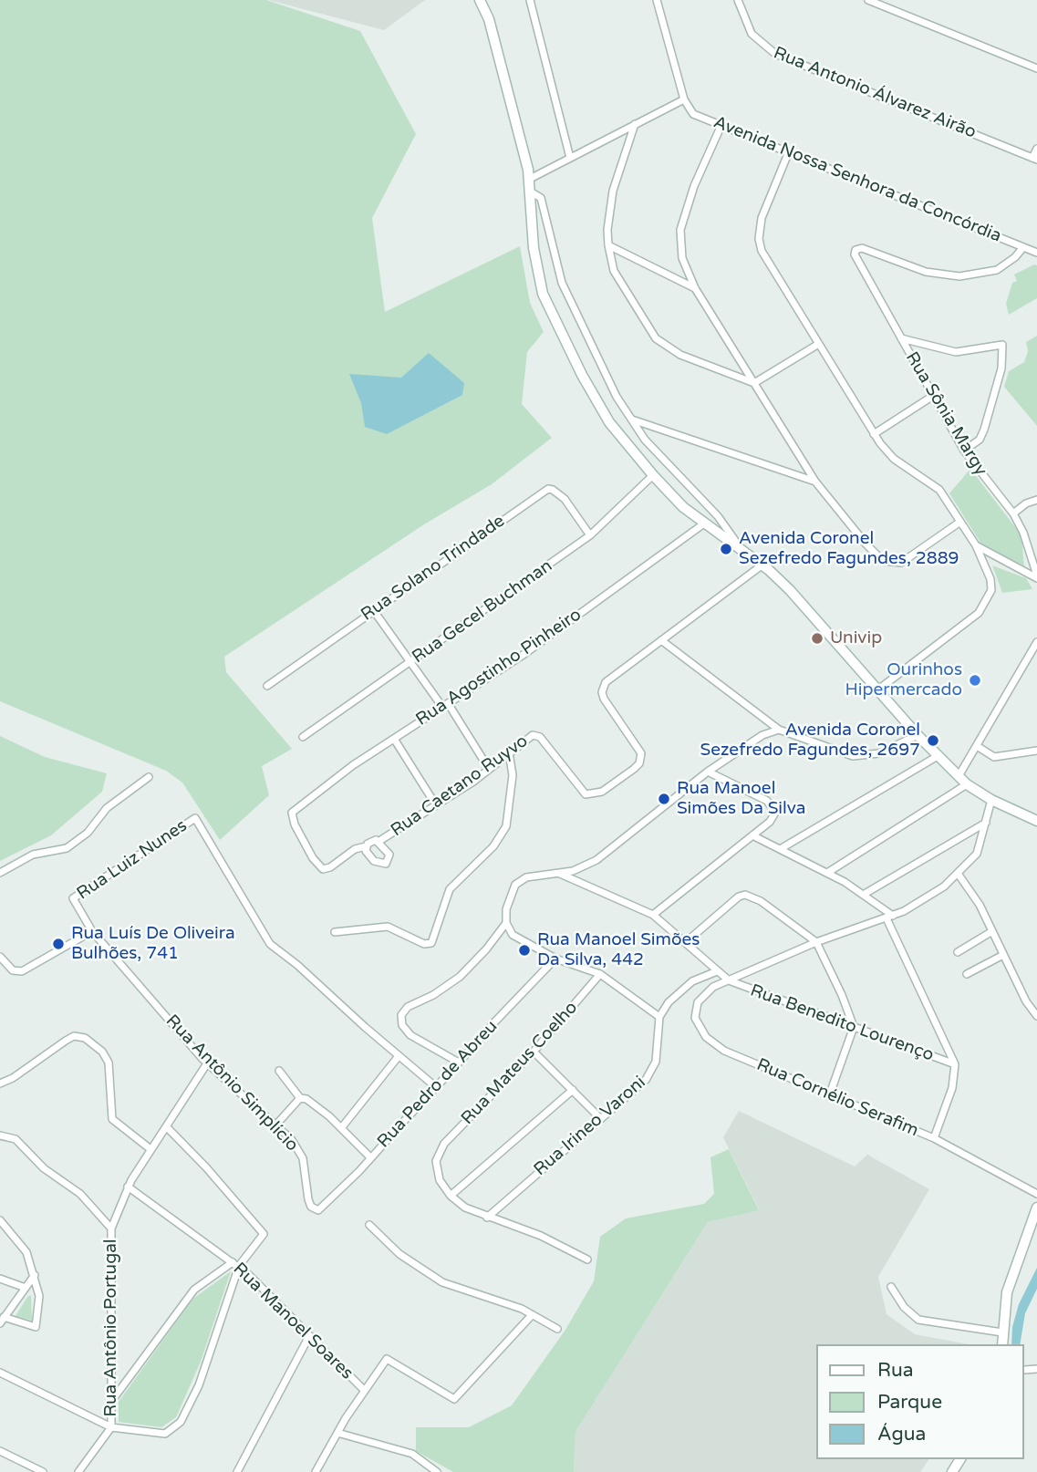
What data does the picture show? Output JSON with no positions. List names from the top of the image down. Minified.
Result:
{"streets":{"street":["Rua Antonio Álvarez Airão","Avenida Nossa Senhora da Concórdia","Rua Sônia Margy","Rua Solano Trindade","Rua Gecel Buchman","Rua Agostinho Pinheiro","Rua Caetano Ruyvo","Rua Luiz Nunes","Rua Benedito Lourenço","Rua Mateus Coelho","Rua Antônio Simplício","Rua Pedro de Abreu","Rua Cornélio Serafim","Rua Irineo Varoni","Rua Manoel Soares","Rua Antônio Portugal"]},"crossings":[["Avenida Nossa Senhora da Concórdia","Rua Sônia Margy"],["Rua Solano Trindade","Rua Gecel Buchman"],["Rua Agostinho Pinheiro","Rua Caetano Ruyvo"],["Rua Luiz Nunes","Rua Antônio Simplício"],["Rua Benedito Lourenço","Rua Cornélio Serafim"],["Rua Antônio Simplício","Rua Pedro de Abreu"],["Rua Antônio Simplício","Rua Antônio Portugal"],["Rua Manoel Soares","Rua Antônio Portugal"]],"places":["Avenida Coronel Sezefredo Fagundes, 2889","Univip","Ourinhos Hipermercado","Avenida Coronel Sezefredo Fagundes, 2697","Rua Manoel Simões Da Silva","Rua Luís De Oliveira Bulhões, 741","Rua Manoel Simões Da Silva, 442"],"legend":["Rua","Parque","Água"]}
